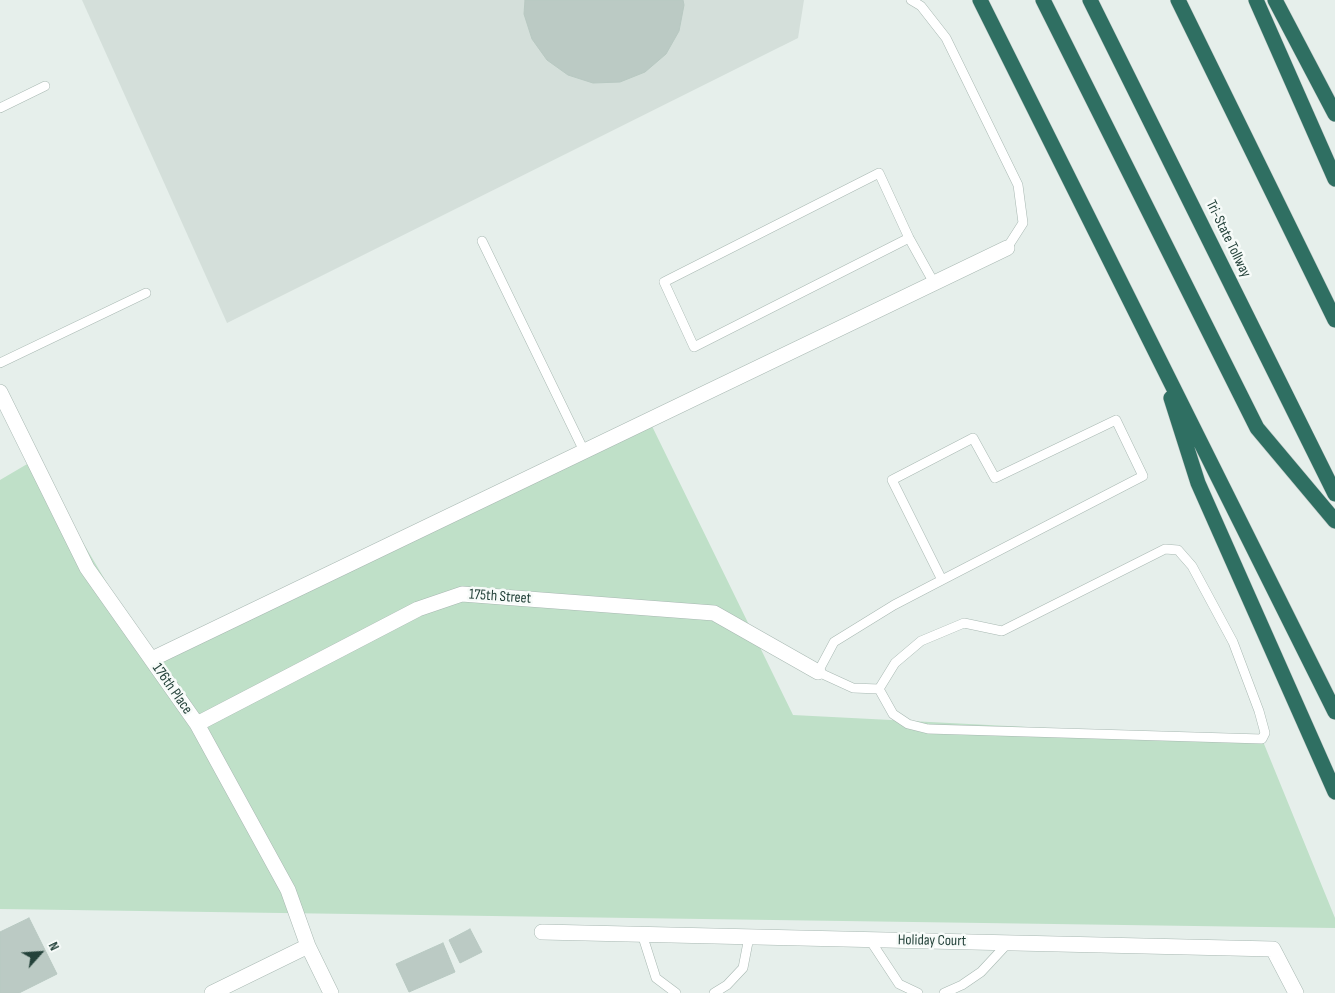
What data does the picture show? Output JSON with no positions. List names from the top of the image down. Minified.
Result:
{"streets":{"highway":["Tri-State Tollway"],"street":["175th Street","176th Place","Holiday Court"]},"crossings":[["175th Street","176th Place"]],"north":"top right"}
